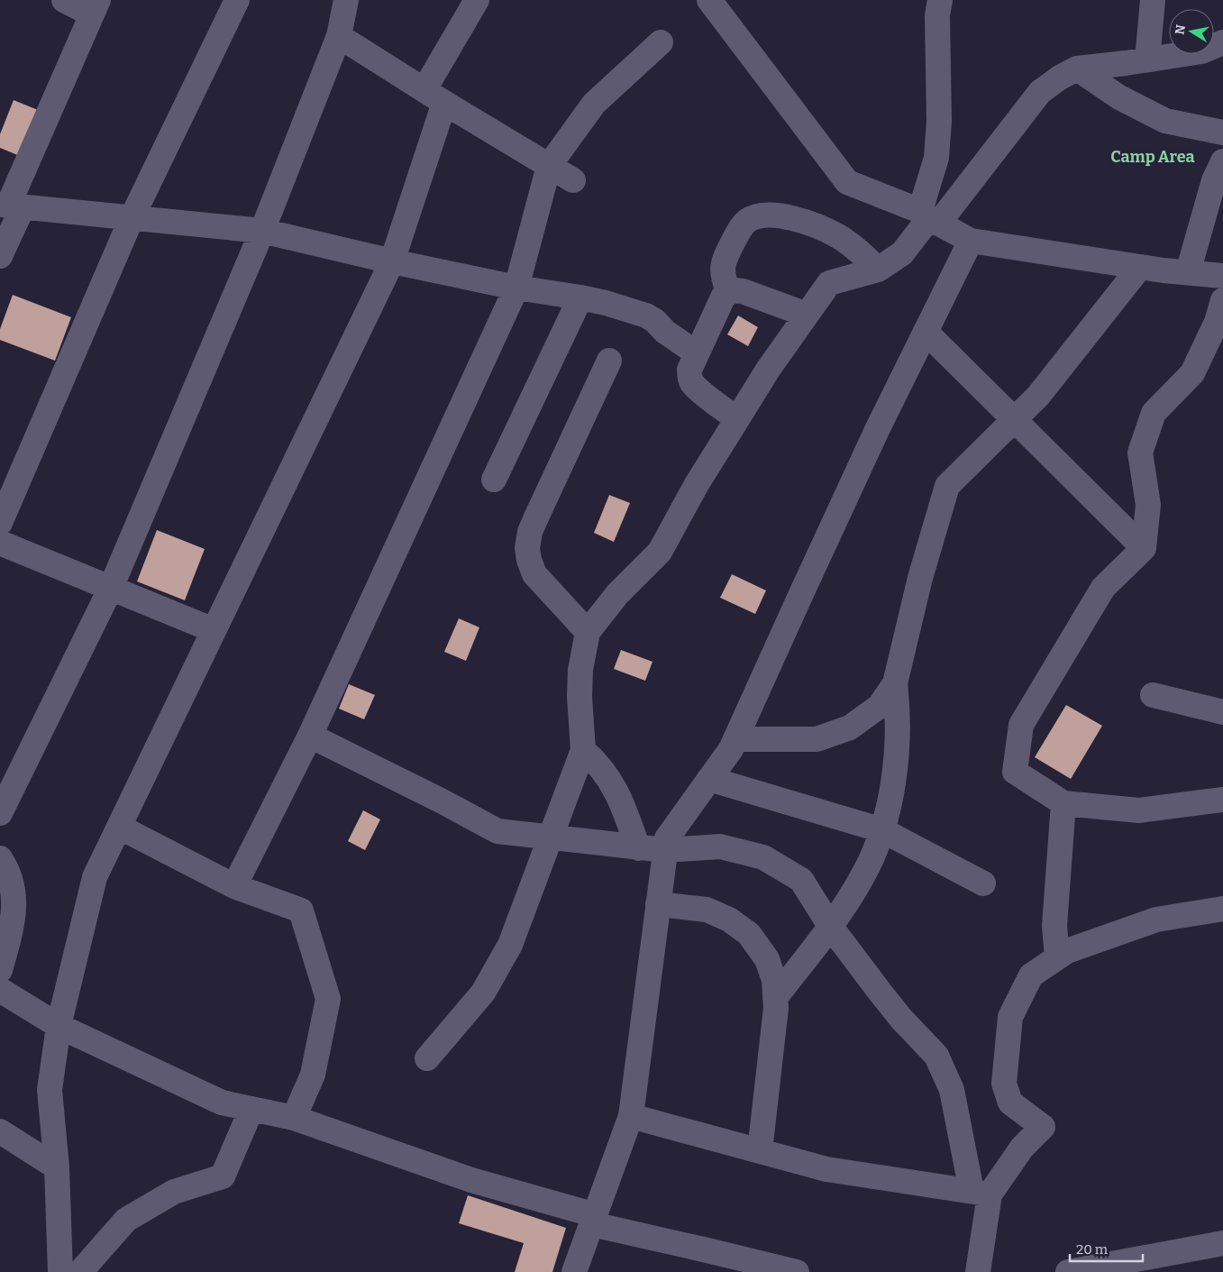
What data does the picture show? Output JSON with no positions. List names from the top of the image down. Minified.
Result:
{"districts":["Camp Area"],"scale_bar":"20 m","north":"left"}
